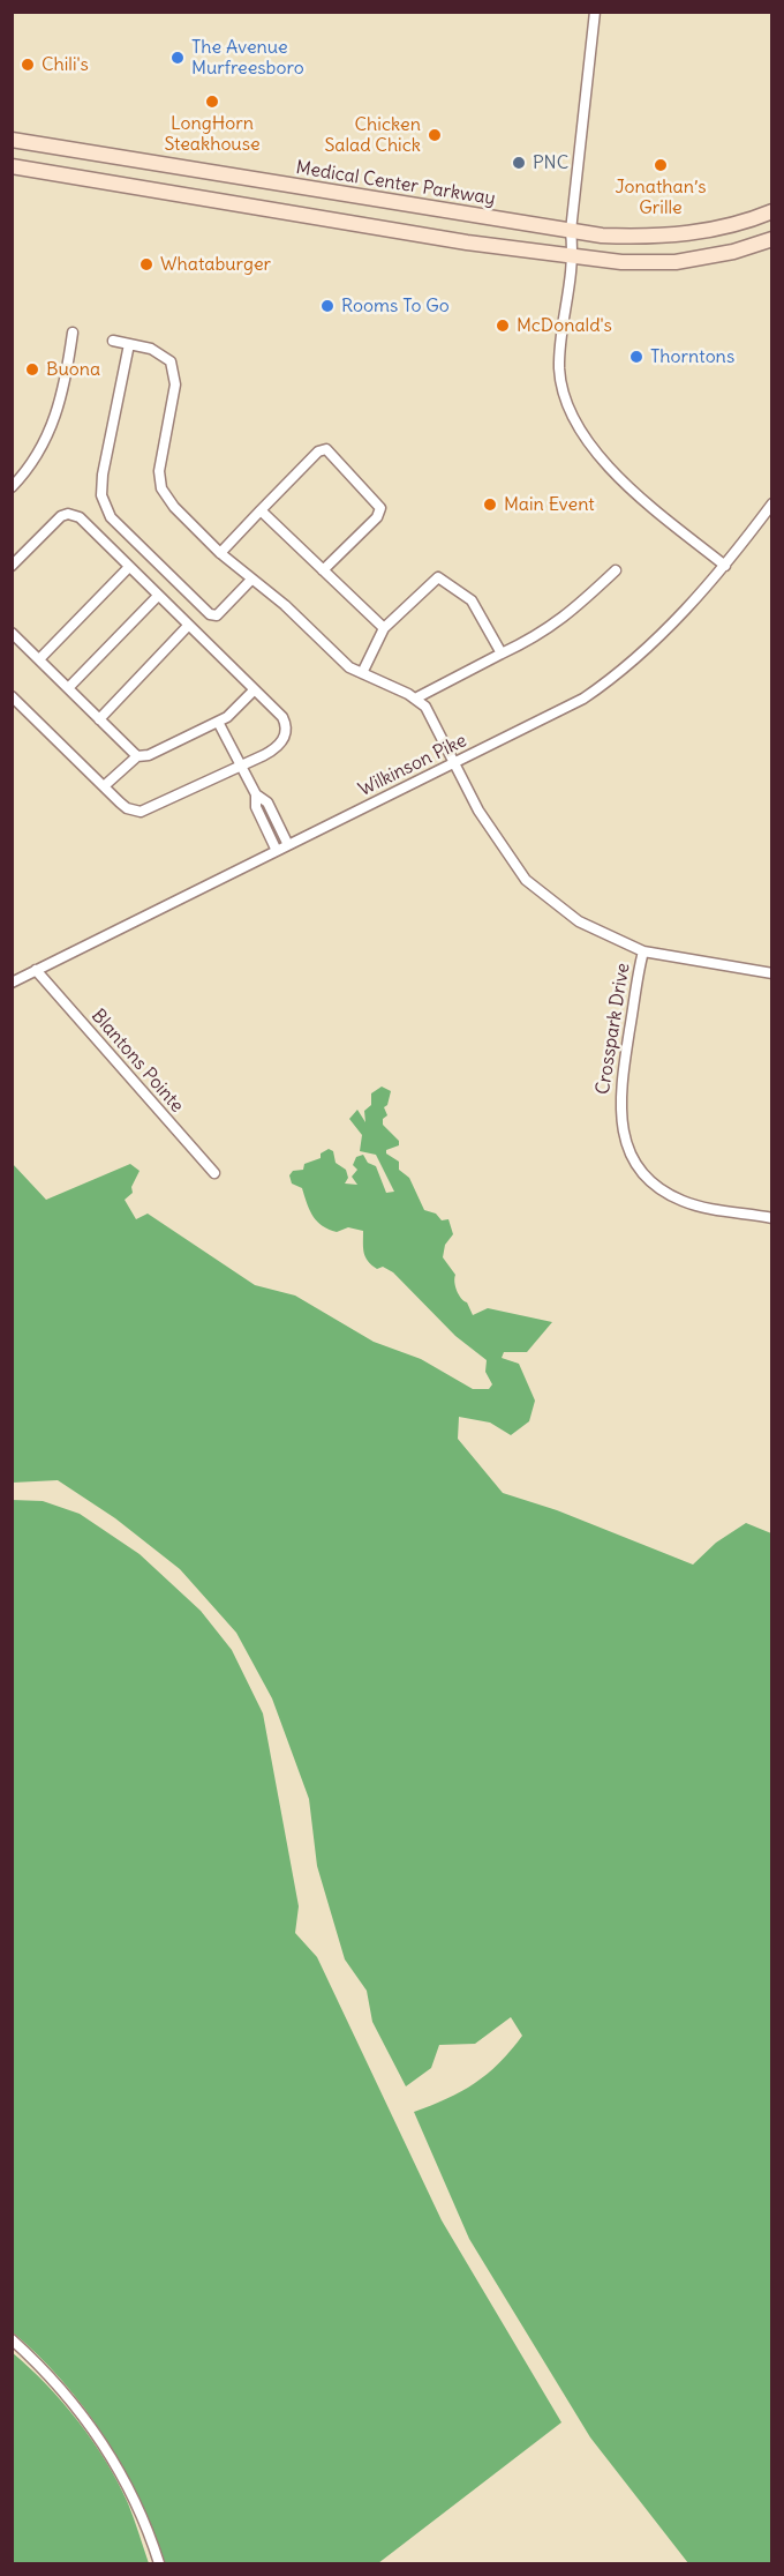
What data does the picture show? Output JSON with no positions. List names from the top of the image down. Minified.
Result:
{"streets":{"main road":["Medical Center Parkway"],"street":["Wilkinson Pike","Crosspark Drive","Blantons Pointe"]},"crossings":[["Wilkinson Pike","Blantons Pointe"]],"places":["The Avenue Murfreesboro","Chili's","LongHorn Steakhouse","Chicken Salad Chick","PNC","Jonathan’s Grille","Whataburger","Rooms To Go","McDonald's","Thorntons","Buona","Main Event"]}
